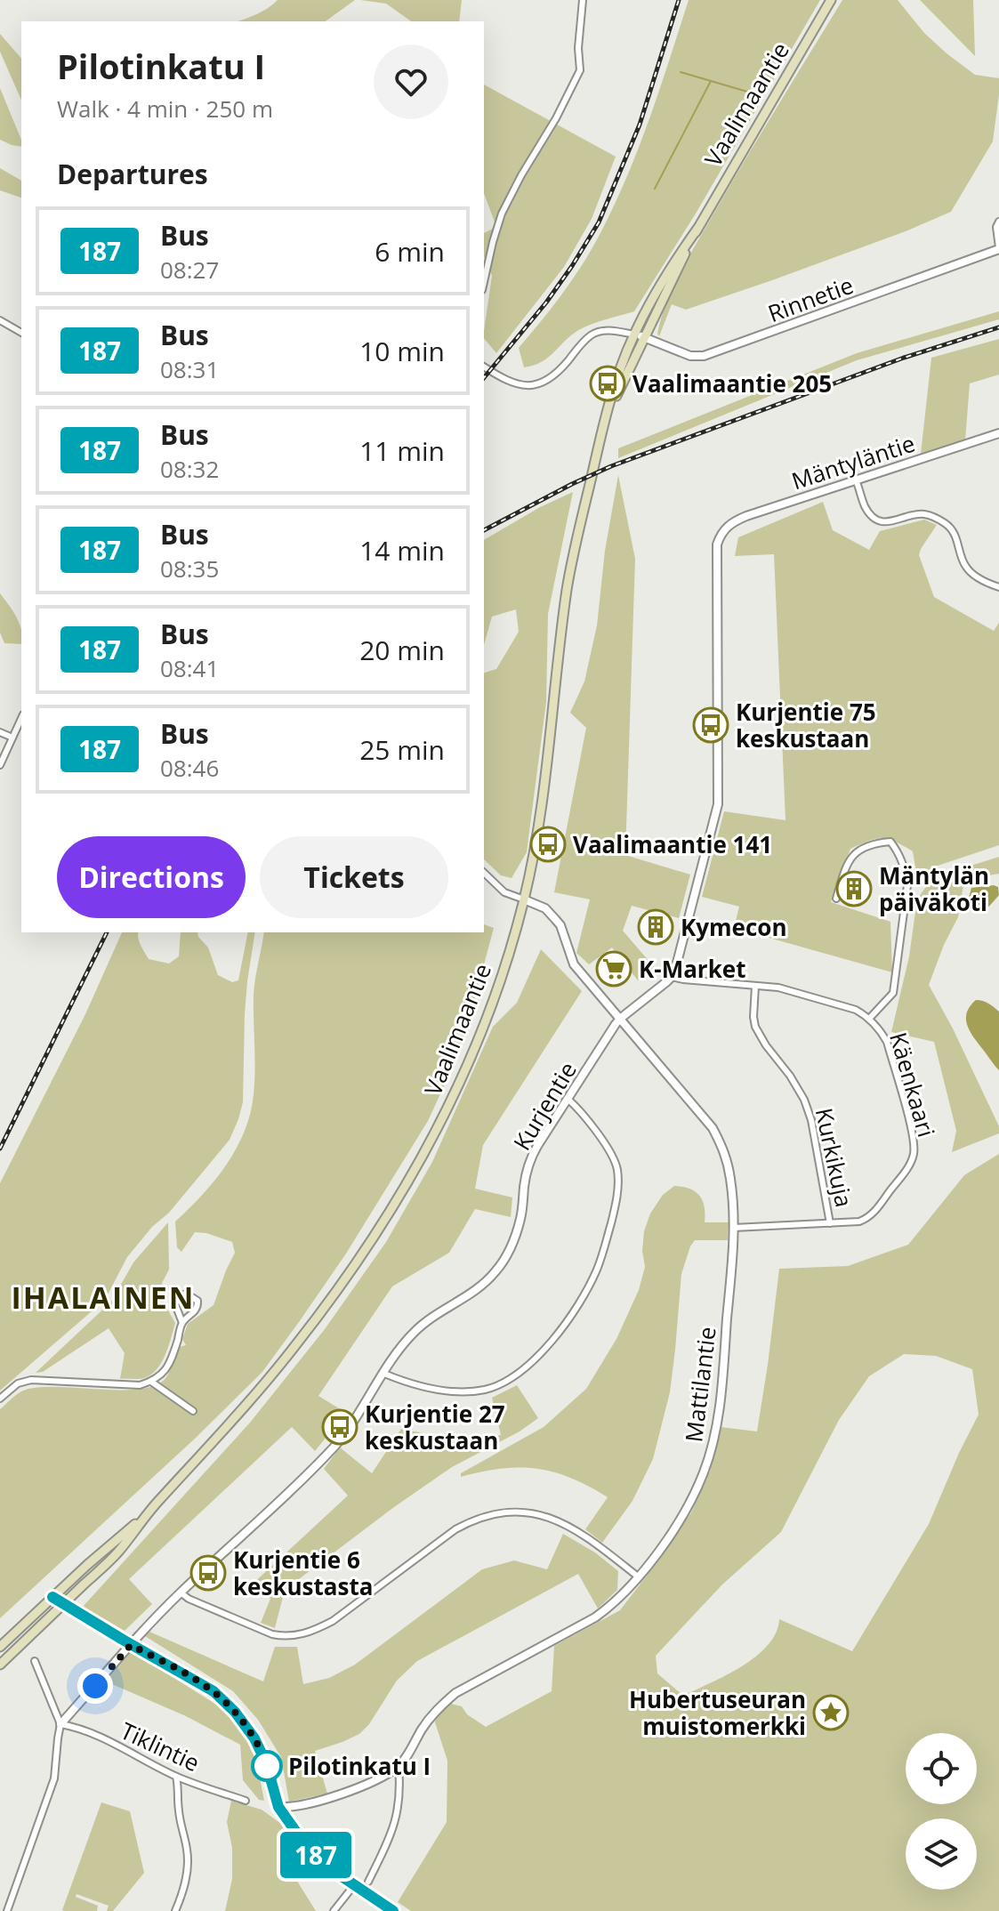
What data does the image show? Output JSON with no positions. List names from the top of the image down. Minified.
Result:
{"streets":{"main road":["Vaalimaantie"],"street":["Rinnetie","Mäntyläntie","Käenkaari","Kurjentie","Kurkikuja","Mattilantie","Tiklintie"]},"crossings":[["Vaalimaantie","Rinnetie"],["Vaalimaantie","Mattilantie"],["Mäntyläntie","Käenkaari"],["Mäntyläntie","Kurjentie"],["Käenkaari","Kurjentie"],["Käenkaari","Kurkikuja"],["Käenkaari","Mattilantie"],["Kurjentie","Mattilantie"],["Kurjentie","Tiklintie"]],"districts":["IHALAINEN"],"places":{"bus stop":["Vaalimaantie 205","Kurjentie 75 keskustaan","Vaalimaantie 141","Kurjentie 27 keskustaan","Kurjentie 6 keskustasta"],"building":["Mäntylän päiväkoti","Kymecon"],"supermarket":["K-Market"],"place":["Hubertuseuran muistomerkki"],"other":["Pilotinkatu I"]},"lines":["bus line 187"],"page":{"on_map":"187","heading":[["Pilotinkatu I","Walk · 4 min · 250 m"],"Departures"],"list":[{"mark":"187","name":"Bus","note":"08:27","value":"6 min"},{"mark":"187","name":"Bus","note":"08:31","value":"10 min"},{"mark":"187","name":"Bus","note":"08:32","value":"11 min"},{"mark":"187","name":"Bus","note":"08:35","value":"14 min"},{"mark":"187","name":"Bus","note":"08:41","value":"20 min"},{"mark":"187","name":"Bus","note":"08:46","value":"25 min"}],"buttons":["Directions","Tickets"]}}
